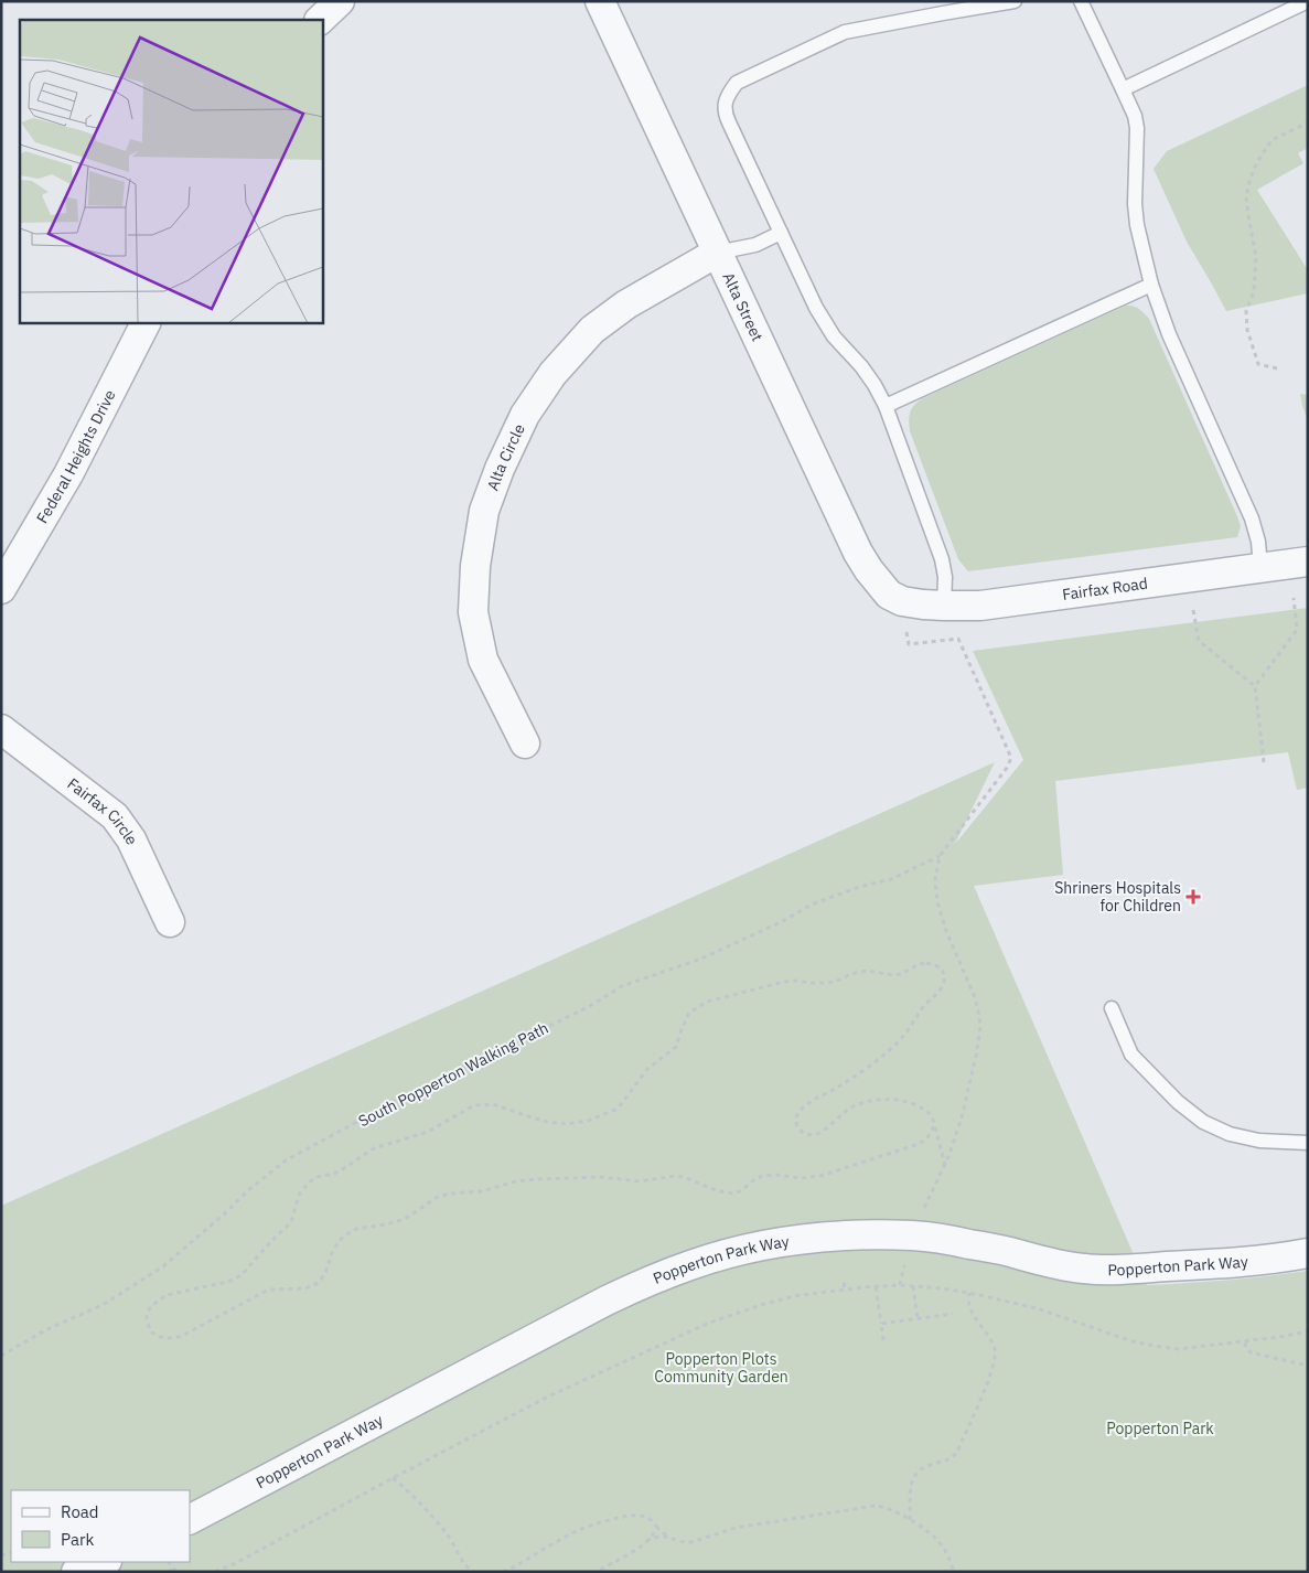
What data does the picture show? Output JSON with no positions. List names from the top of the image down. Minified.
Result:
{"streets":{"street":["Alta Street","Federal Heights Drive","Alta Circle","Fairfax Road","Fairfax Circle","Popperton Park Way"],"path":["South Popperton Walking Path"]},"crossings":[["Alta Street","Alta Circle"],["Alta Street","Fairfax Road"]],"parks":["Popperton Plots Community Garden","Popperton Park"],"places":{"health":["Shriners Hospitals for Children"]},"legend":["Road","Park"]}
